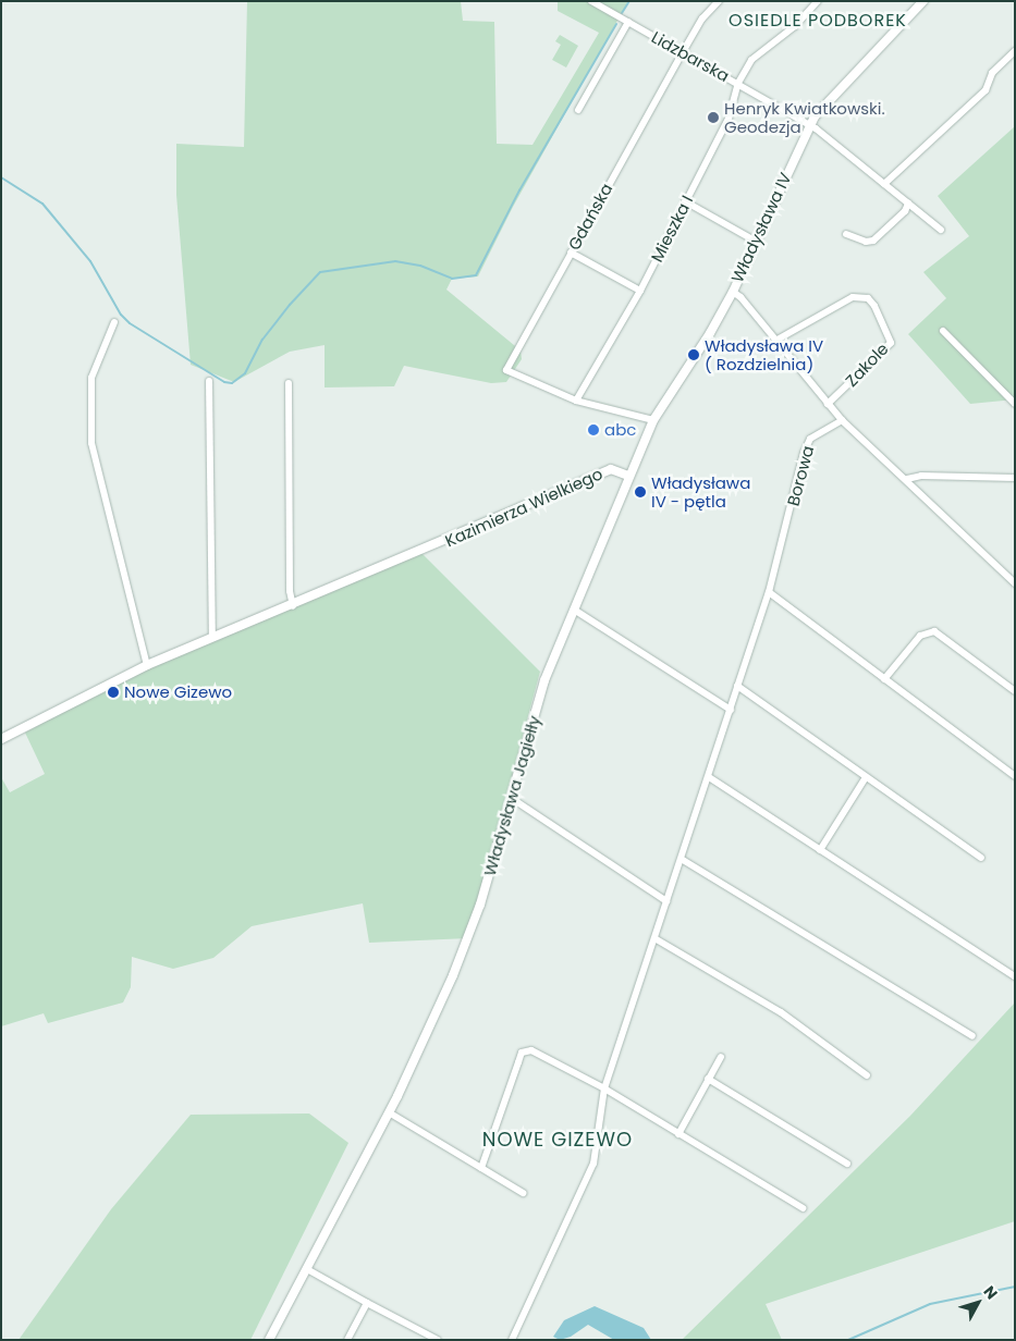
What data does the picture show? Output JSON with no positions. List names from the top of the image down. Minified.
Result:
{"streets":{"street":["Lidzbarska","Gdańska","Władysława IV","Mieszka I","Zakole","Borowa","Kazimierza Wielkiego","Władysława Jagiełły"]},"crossings":[["Lidzbarska","Gdańska"],["Lidzbarska","Władysława IV"],["Lidzbarska","Mieszka I"],["Gdańska","Mieszka I"],["Władysława IV","Kazimierza Wielkiego"],["Władysława IV","Władysława Jagiełły"],["Kazimierza Wielkiego","Władysława Jagiełły"]],"districts":["OSIEDLE PODBOREK","NOWE GIZEWO"],"places":["Henryk Kwiatkowski. Geodezja","Władysława IV ( Rozdzielnia)","abc","Władysława IV - pętla","Nowe Gizewo"],"north":"top right"}
